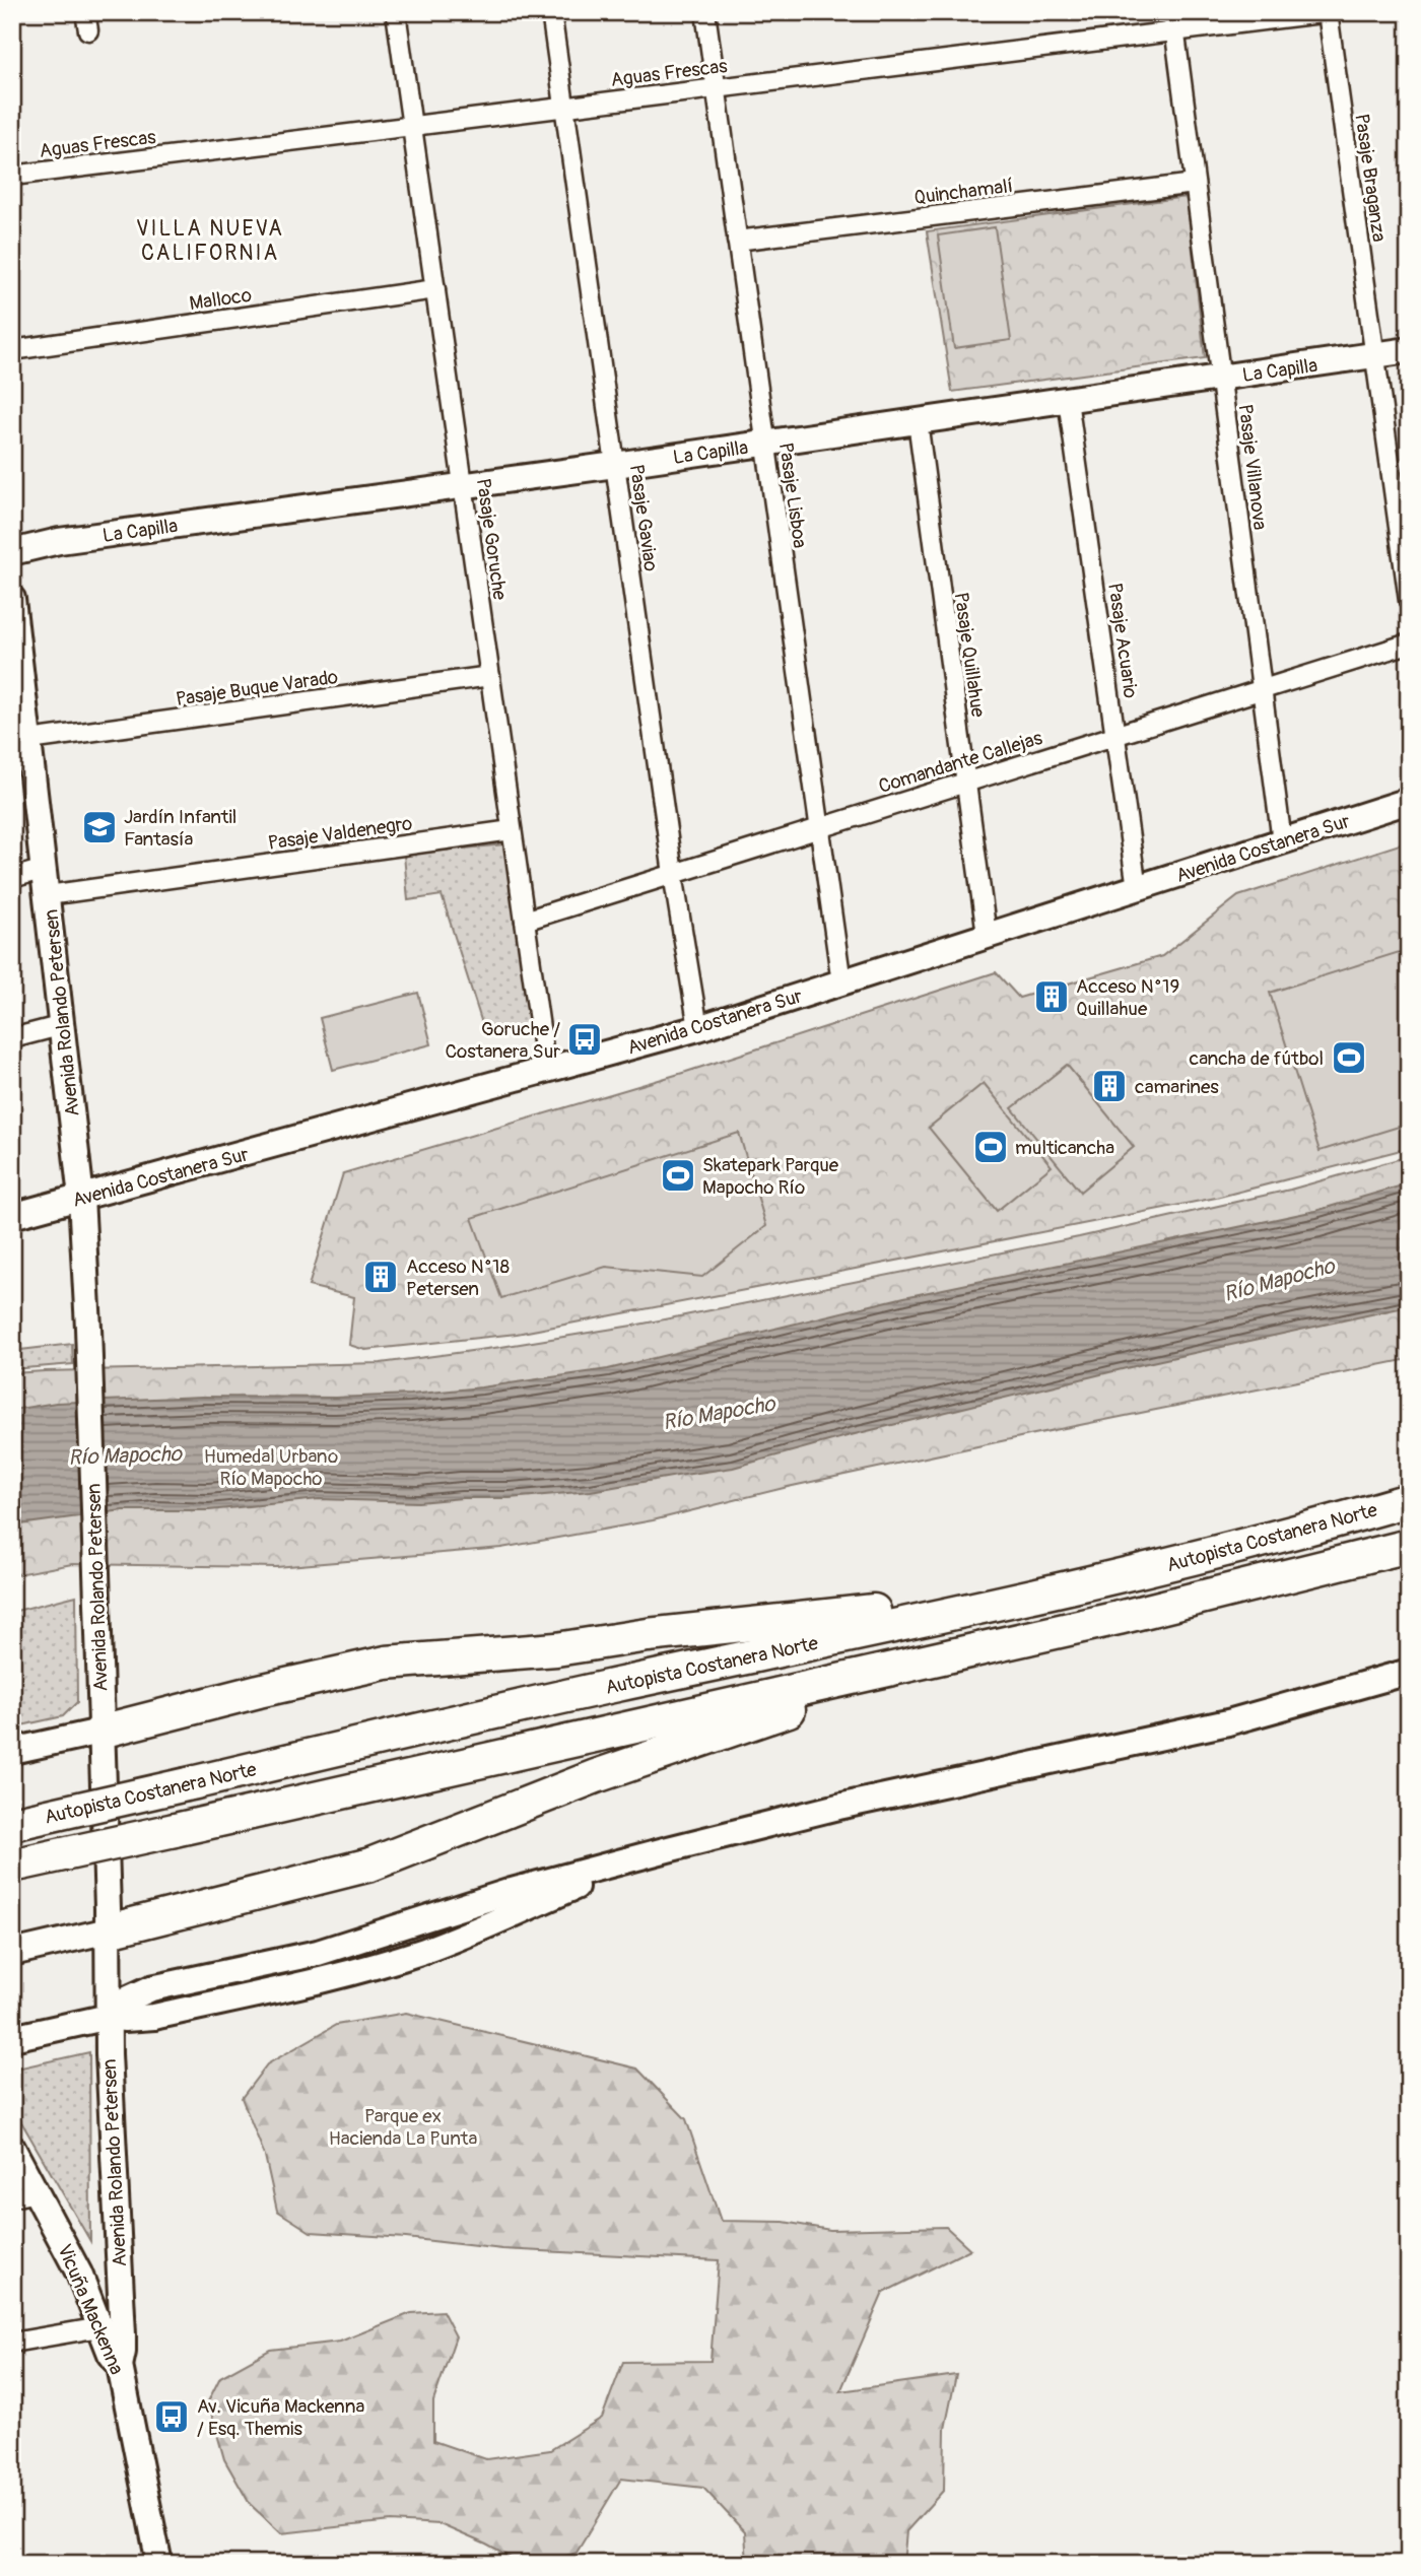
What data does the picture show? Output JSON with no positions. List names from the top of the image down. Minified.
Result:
{"streets":{"highway":["Autopista Costanera Norte"],"street":["Aguas Frescas","Pasaje Braganza","Quinchamalí","Malloco","La Capilla","Pasaje Villanova","Pasaje Lisboa","Pasaje Gaviao","Pasaje Goruche","Pasaje Acuario","Pasaje Quillahue","Pasaje Buque Varado","Comandante Callejas","Pasaje Valdenegro","Avenida Costanera Sur","Avenida Rolando Petersen","Vicuña Mackenna"]},"crossings":[["Aguas Frescas","Pasaje Braganza"],["Aguas Frescas","Pasaje Villanova"],["Aguas Frescas","Pasaje Lisboa"],["Aguas Frescas","Pasaje Gaviao"],["Aguas Frescas","Pasaje Goruche"],["Pasaje Braganza","La Capilla"],["Quinchamalí","Pasaje Villanova"],["Quinchamalí","Pasaje Lisboa"],["Malloco","Pasaje Goruche"],["La Capilla","Pasaje Villanova"],["La Capilla","Pasaje Lisboa"],["La Capilla","Pasaje Gaviao"],["La Capilla","Pasaje Goruche"],["La Capilla","Pasaje Acuario"],["La Capilla","Pasaje Quillahue"],["Pasaje Villanova","Comandante Callejas"],["Pasaje Villanova","Avenida Costanera Sur"],["Pasaje Lisboa","Comandante Callejas"],["Pasaje Lisboa","Avenida Costanera Sur"],["Pasaje Gaviao","Comandante Callejas"],["Pasaje Gaviao","Avenida Costanera Sur"],["Pasaje Goruche","Pasaje Buque Varado"],["Pasaje Goruche","Comandante Callejas"],["Pasaje Goruche","Pasaje Valdenegro"],["Pasaje Goruche","Avenida Costanera Sur"],["Pasaje Acuario","Comandante Callejas"],["Pasaje Acuario","Avenida Costanera Sur"],["Pasaje Quillahue","Comandante Callejas"],["Pasaje Quillahue","Avenida Costanera Sur"],["Pasaje Buque Varado","Avenida Rolando Petersen"],["Pasaje Valdenegro","Avenida Rolando Petersen"],["Avenida Costanera Sur","Avenida Rolando Petersen"],["Avenida Rolando Petersen","Vicuña Mackenna"]],"districts":["VILLA NUEVA CALIFORNIA"],"water":["Río Mapocho"],"parks":["Humedal Urbano Río Mapocho","Parque ex Hacienda La Punta"],"places":{"school or university":["Jardín Infantil Fantasía"],"building":["Acceso N°19 Quillahue","camarines","Acceso N°18 Petersen"],"bus stop":["Goruche / Costanera Sur","Av. Vicuña Mackenna / Esq. Themis"],"sports":["cancha de fútbol","multicancha","Skatepark Parque Mapocho Río"]}}
